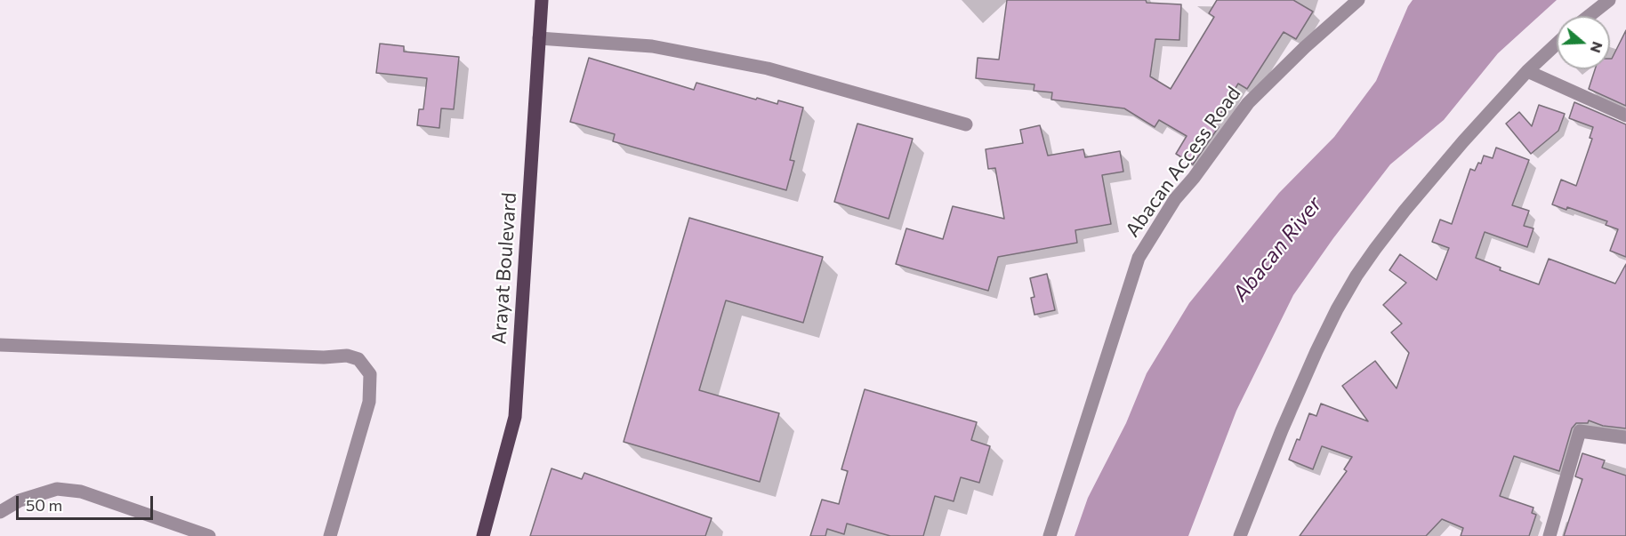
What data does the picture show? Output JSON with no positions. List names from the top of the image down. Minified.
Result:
{"streets":{"main road":["Arayat Boulevard"],"street":["Abacan Access Road"]},"water":["Abacan River"],"scale_bar":"50 m","north":"right"}
